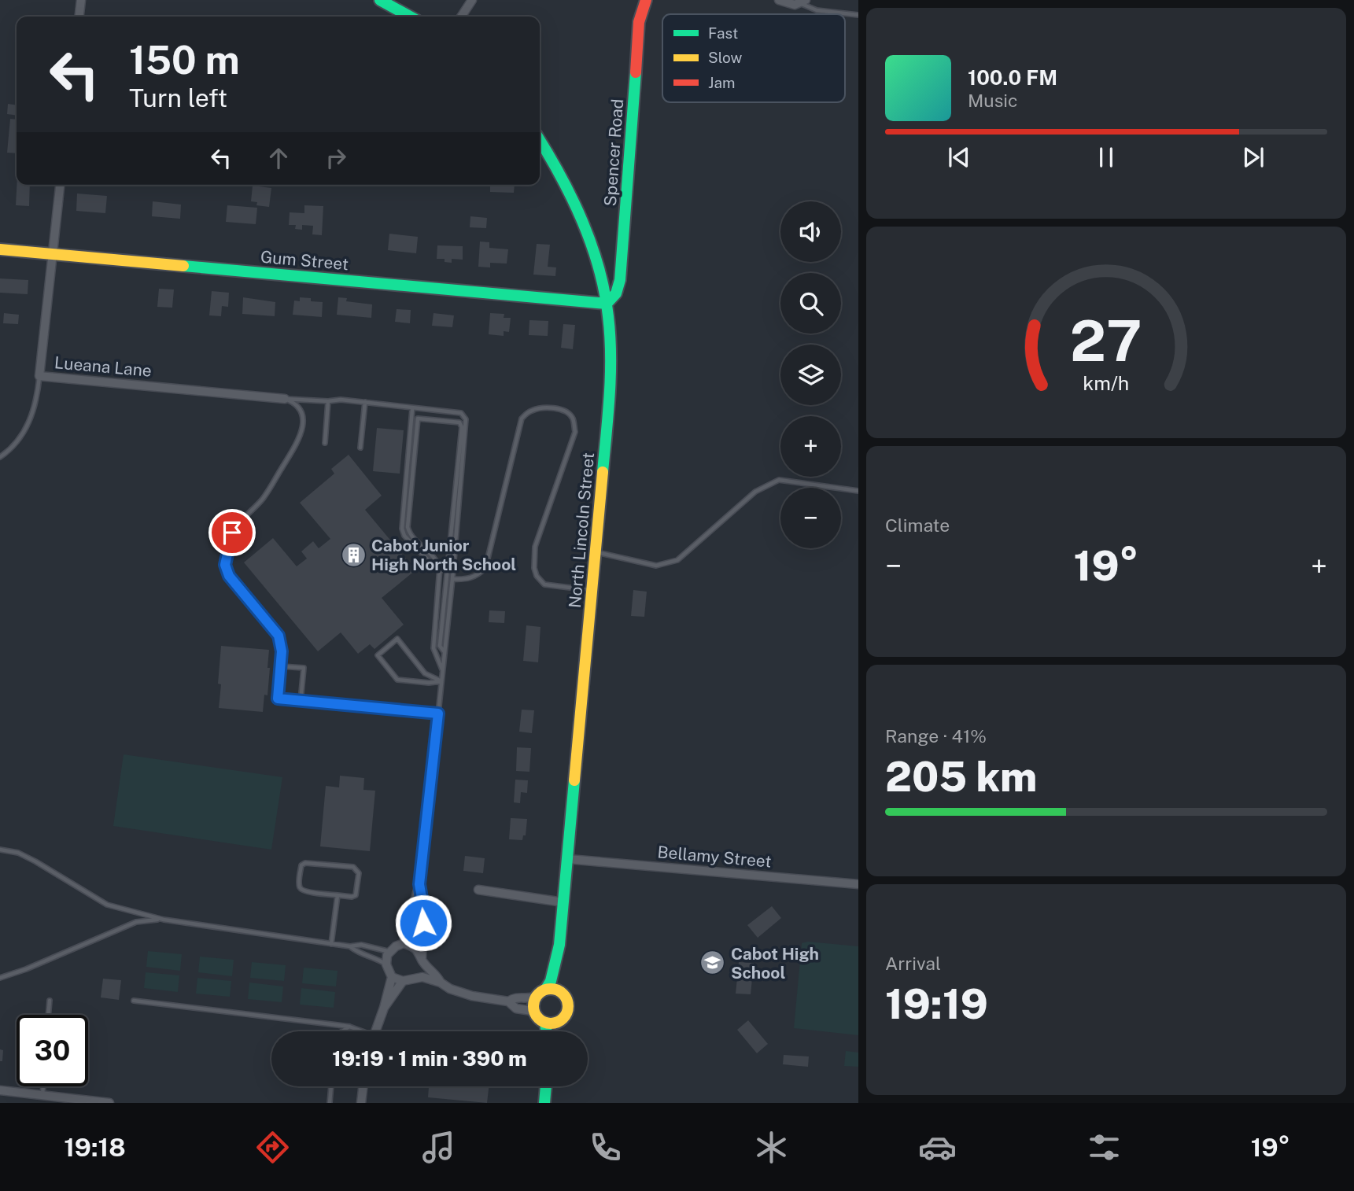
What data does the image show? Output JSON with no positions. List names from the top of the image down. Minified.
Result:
{"streets":{"street":["Spencer Road","Gum Street","Lueana Lane","North Lincoln Street","Bellamy Street"]},"crossings":[["Spencer Road","Gum Street"],["Spencer Road","North Lincoln Street"],["Gum Street","Lueana Lane"],["Gum Street","North Lincoln Street"],["North Lincoln Street","Bellamy Street"]],"places":{"building":["Cabot Junior High North School"],"school or university":["Cabot High School"]},"legend":["Fast","Slow","Jam"],"page":{"turn":["150 m","Turn left"],"song":["100.0 FM","Music"],"map_buttons":["+","−"],"tile":["Climate",["Range · 41%","205 km"],["Arrival","19:19"]],"heat":["−","19°","+"],"limit":"30","trip":"19:19 · 1 min · 390 m","tabs":["19:18","19°"],"gauge":["27","km/h"]}}
